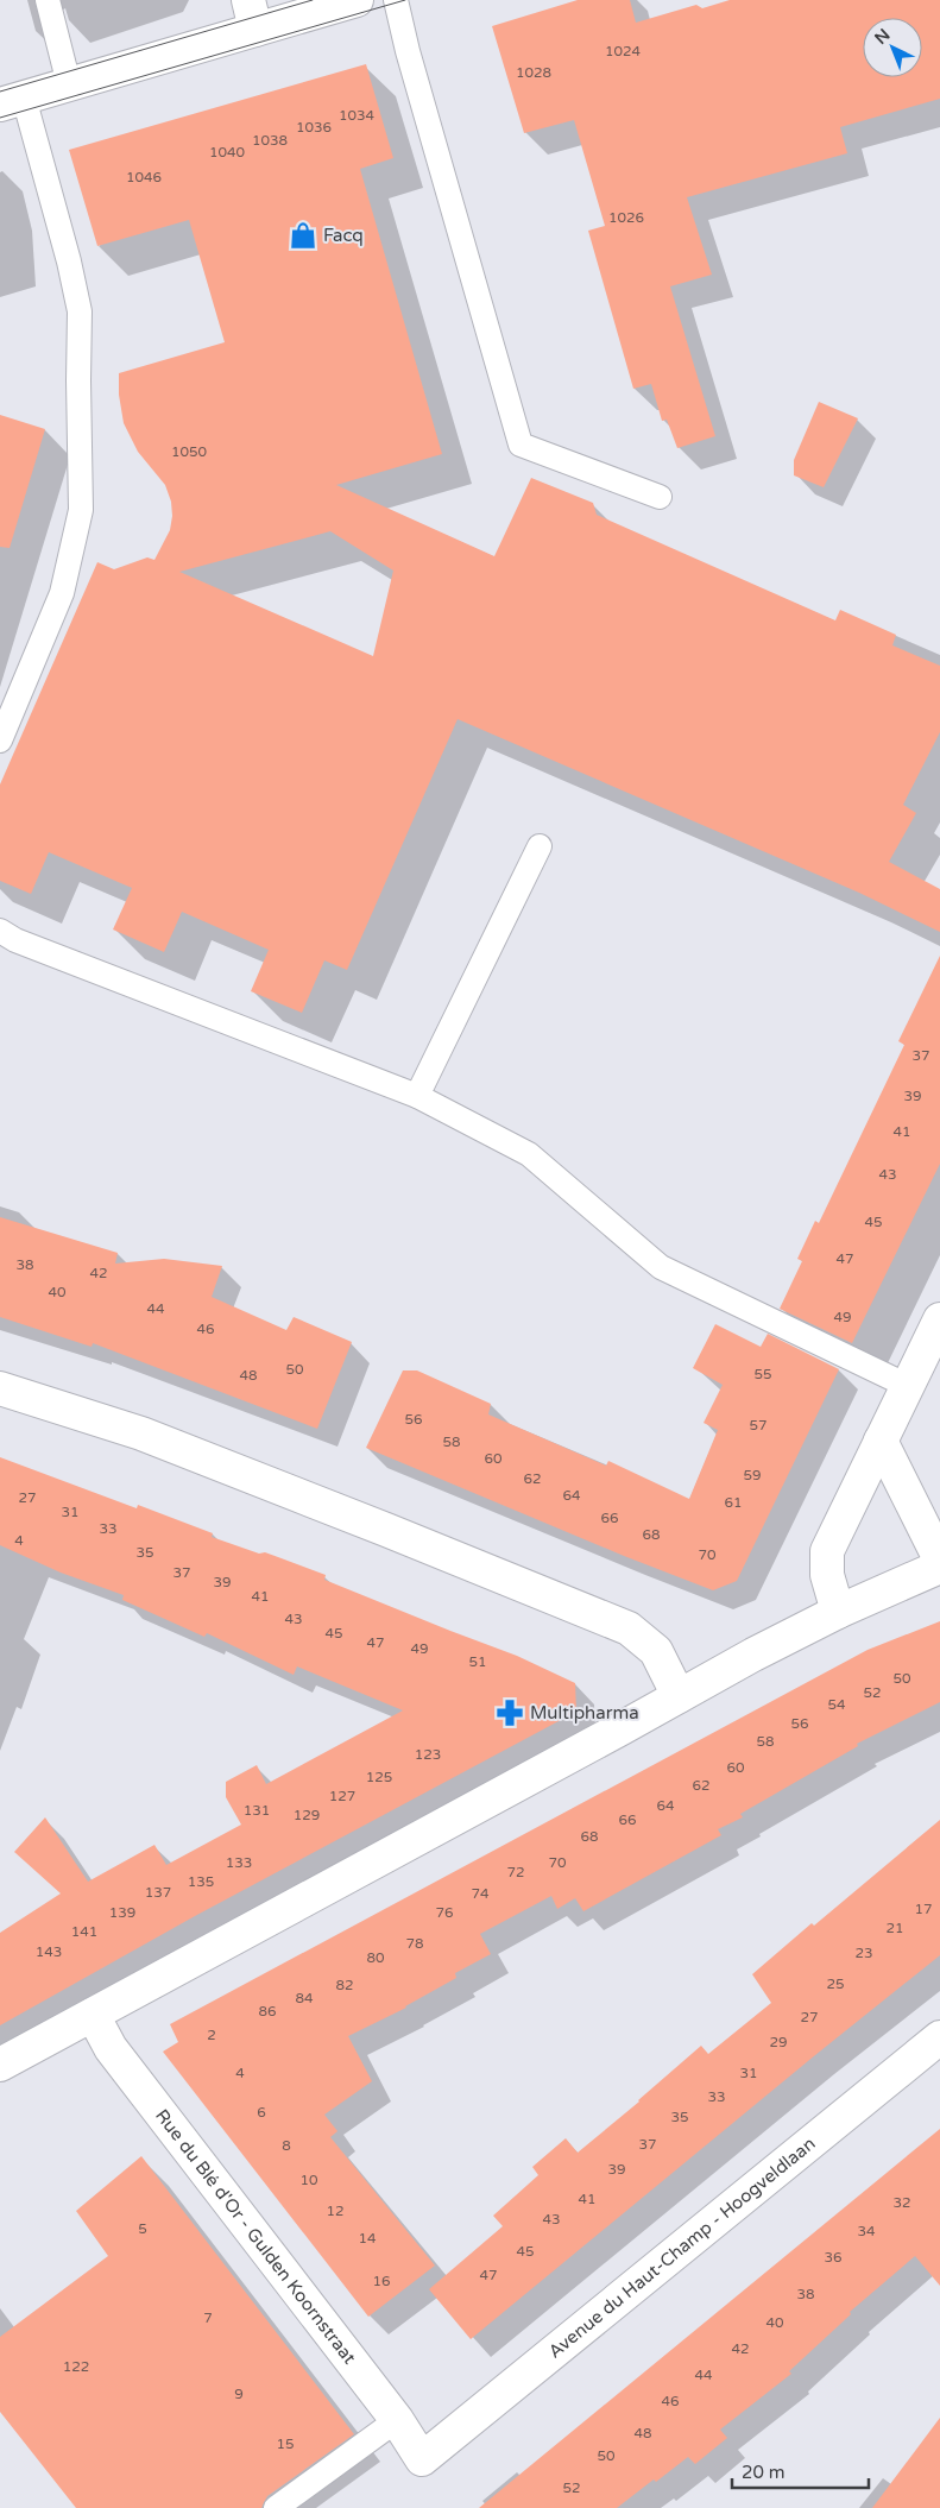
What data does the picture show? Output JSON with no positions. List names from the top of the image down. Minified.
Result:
{"streets":{"street":["Rue du Blé d'Or - Gulden Koornstraat","Avenue du Haut-Champ - Hoogveldlaan"]},"crossings":[["Rue du Blé d'Or - Gulden Koornstraat","Avenue du Haut-Champ - Hoogveldlaan"]],"places":{"shop":["Facq"],"pharmacy":["Multipharma"]},"house_numbers":["1024","1028","1034","1036","1038","1040","1046","1026","1050","37","39","41","43","45","47","38","42","40","44","49","46","50","55","48","56","57","58","60","59","62","64","27","61","31","66","33","68","4","35","70","37","39","41","43","45","47","49","51","50","52","54","56","58","123","60","125","62","127","64","131","129","66","68","133","70","72","135","137","74","17","139","76","21","141","78","143","23","80","25","82","84","86","27","2","29","4","31","33","6","35","37","8","39","10","41","32","12","43","5","34","14","45","36","47","16","38","7","40","42","122","44","9","46","48","15","50","52"],"scale_bar":"20 m","north":"top left"}
